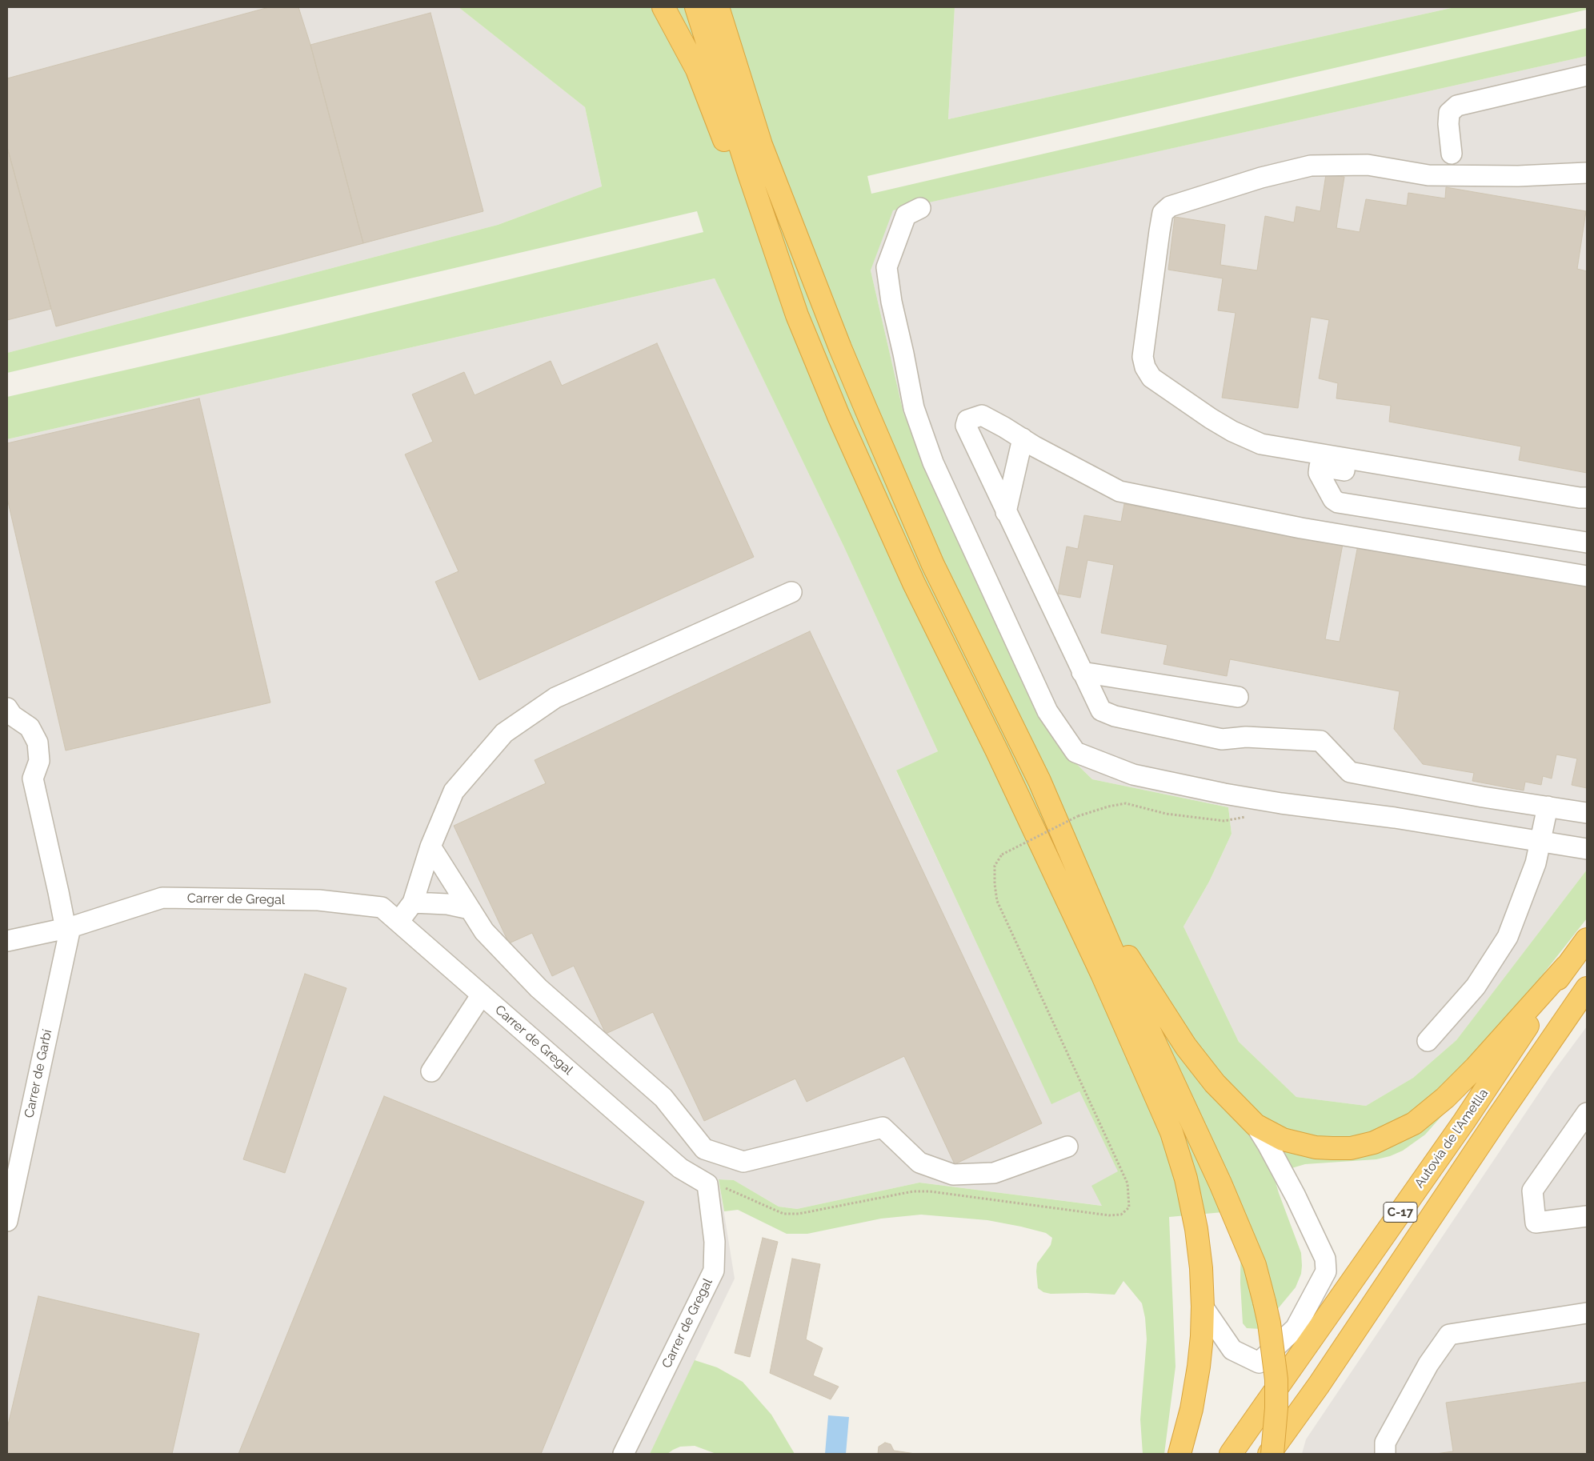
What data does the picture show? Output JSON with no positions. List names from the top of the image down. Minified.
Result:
{"streets":{"highway":["Autovia de l'Ametlla","C-17"],"street":["Carrer de Gregal","Carrer de Garbí"]},"crossings":[["Carrer de Gregal","Carrer de Garbí"]]}
